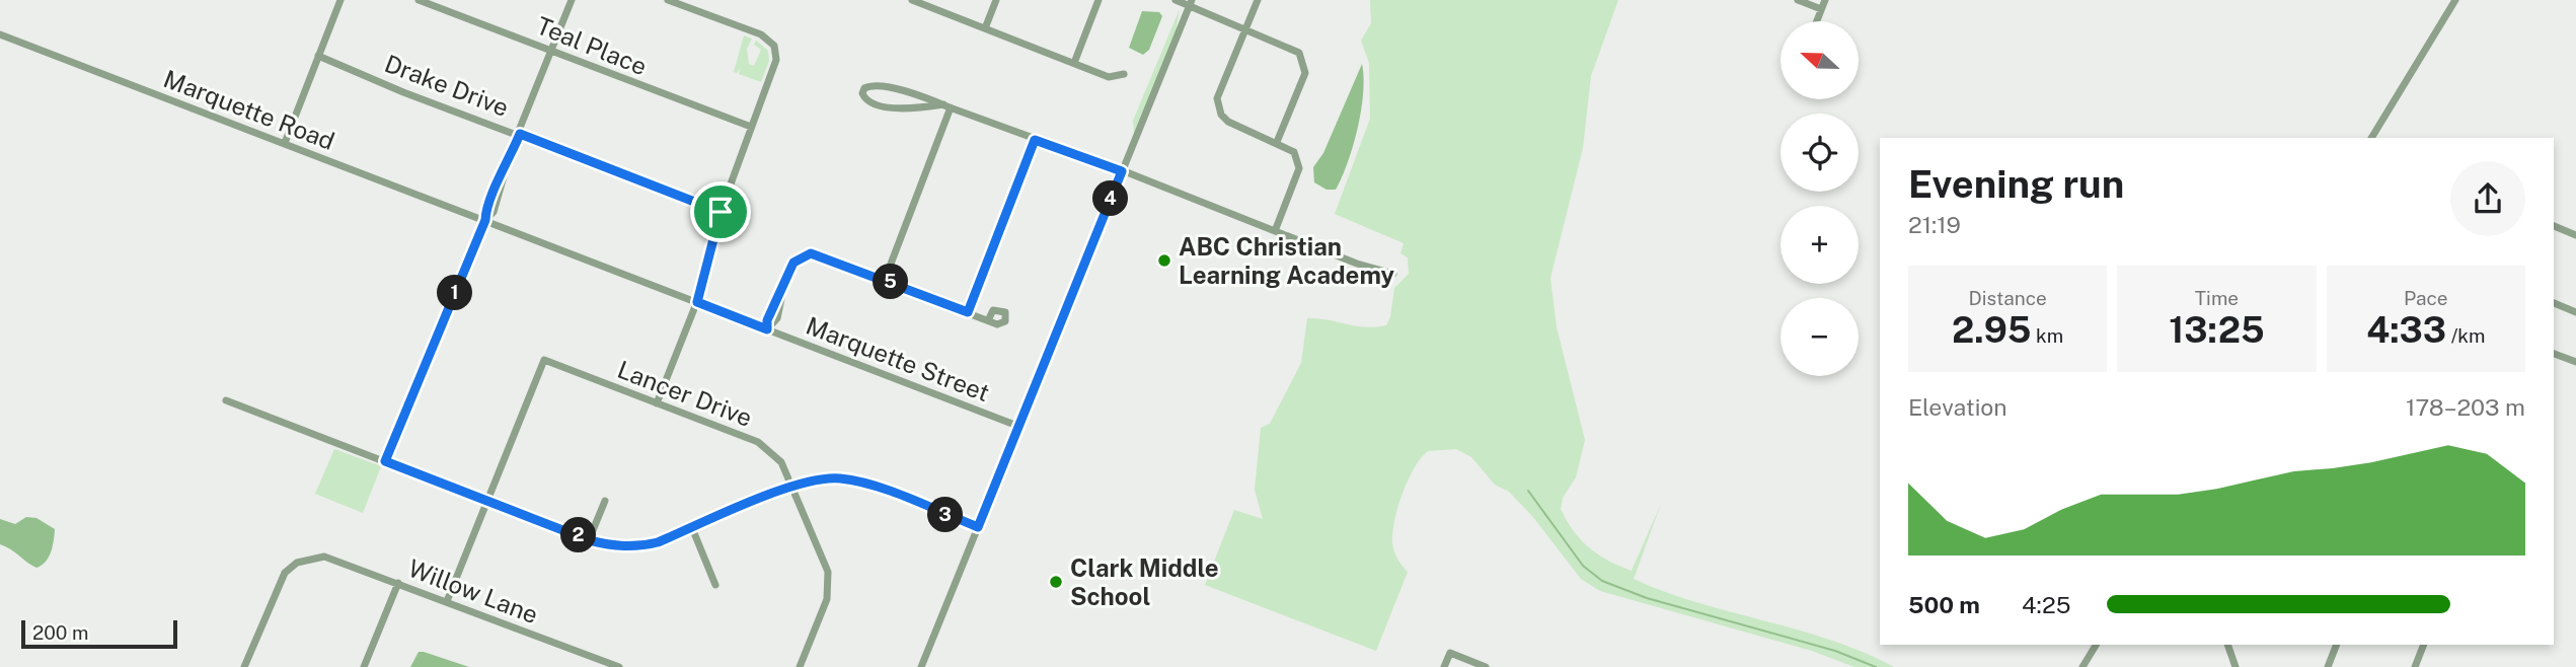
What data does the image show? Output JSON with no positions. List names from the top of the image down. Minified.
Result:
{"streets":{"street":["Teal Place","Drake Drive","Marquette Road","Marquette Street","Lancer Drive","Willow Lane"]},"crossings":[["Marquette Road","Marquette Street"]],"places":["ABC Christian Learning Academy","Clark Middle School"],"scale_bar":"200 m","north":"left","page":{"map_buttons":["+","−"],"heading":["Evening run","21:19"],"pins":["4","5","1","3","2"],"stats":[["Distance","2.95 km"],["Time","13:25"],["Pace","4:33 /km"]],"chart":["Elevation","178–203 m"],"list":[{"name":"500 m","note":"4:25"}],"scale":"200 m"}}
